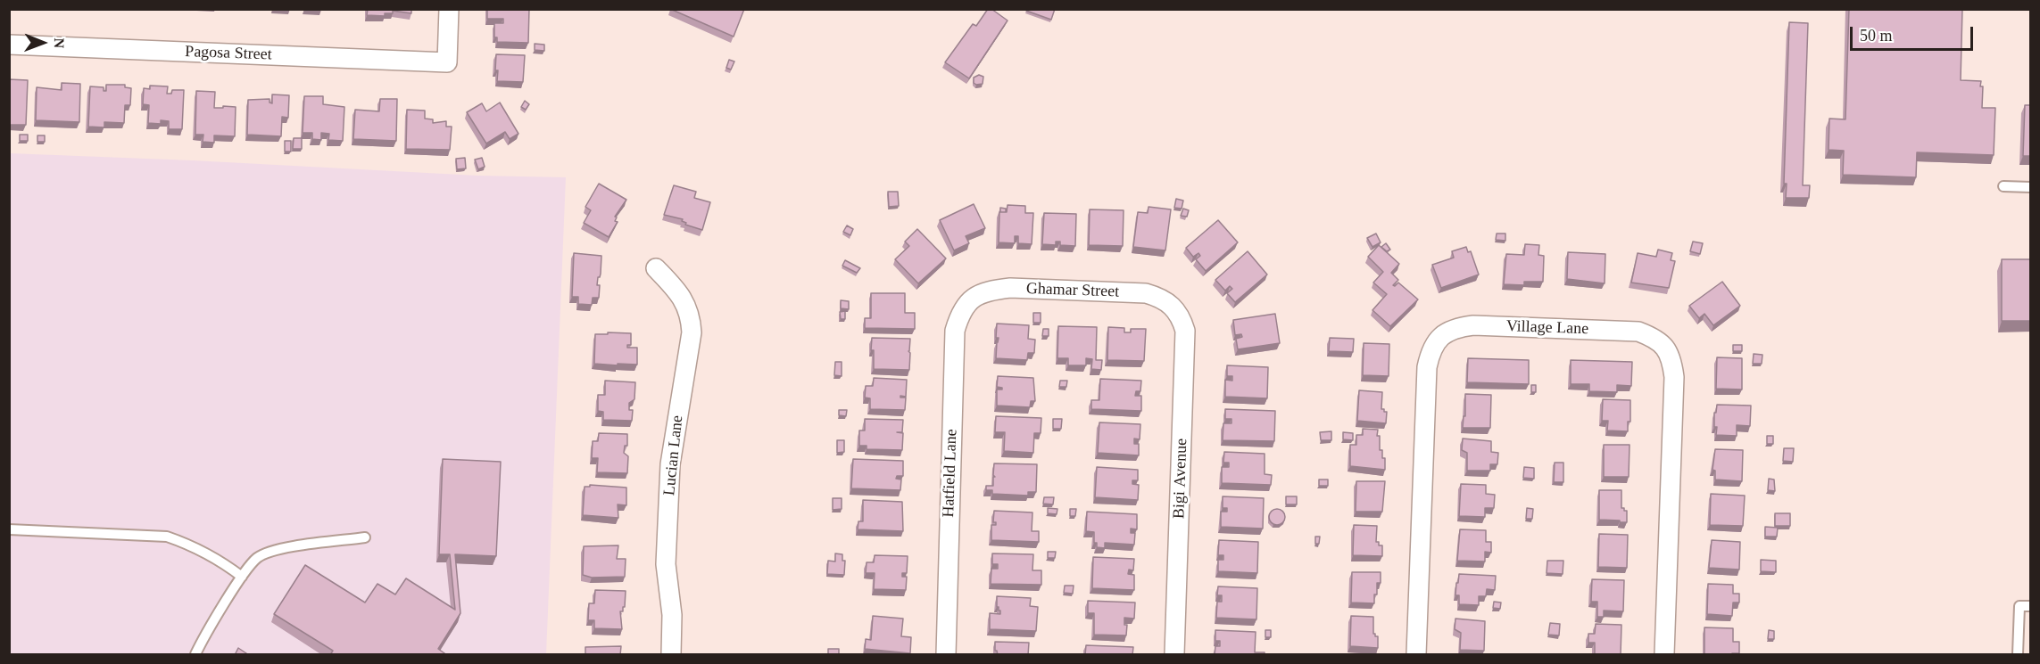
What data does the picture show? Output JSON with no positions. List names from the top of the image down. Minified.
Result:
{"streets":{"street":["Pagosa Street","Ghamar Street","Village Lane","Lucian Lane","Hatfield Lane","Bigi Avenue"]},"crossings":[["Ghamar Street","Hatfield Lane"],["Ghamar Street","Bigi Avenue"]],"scale_bar":"50 m","north":"right"}
